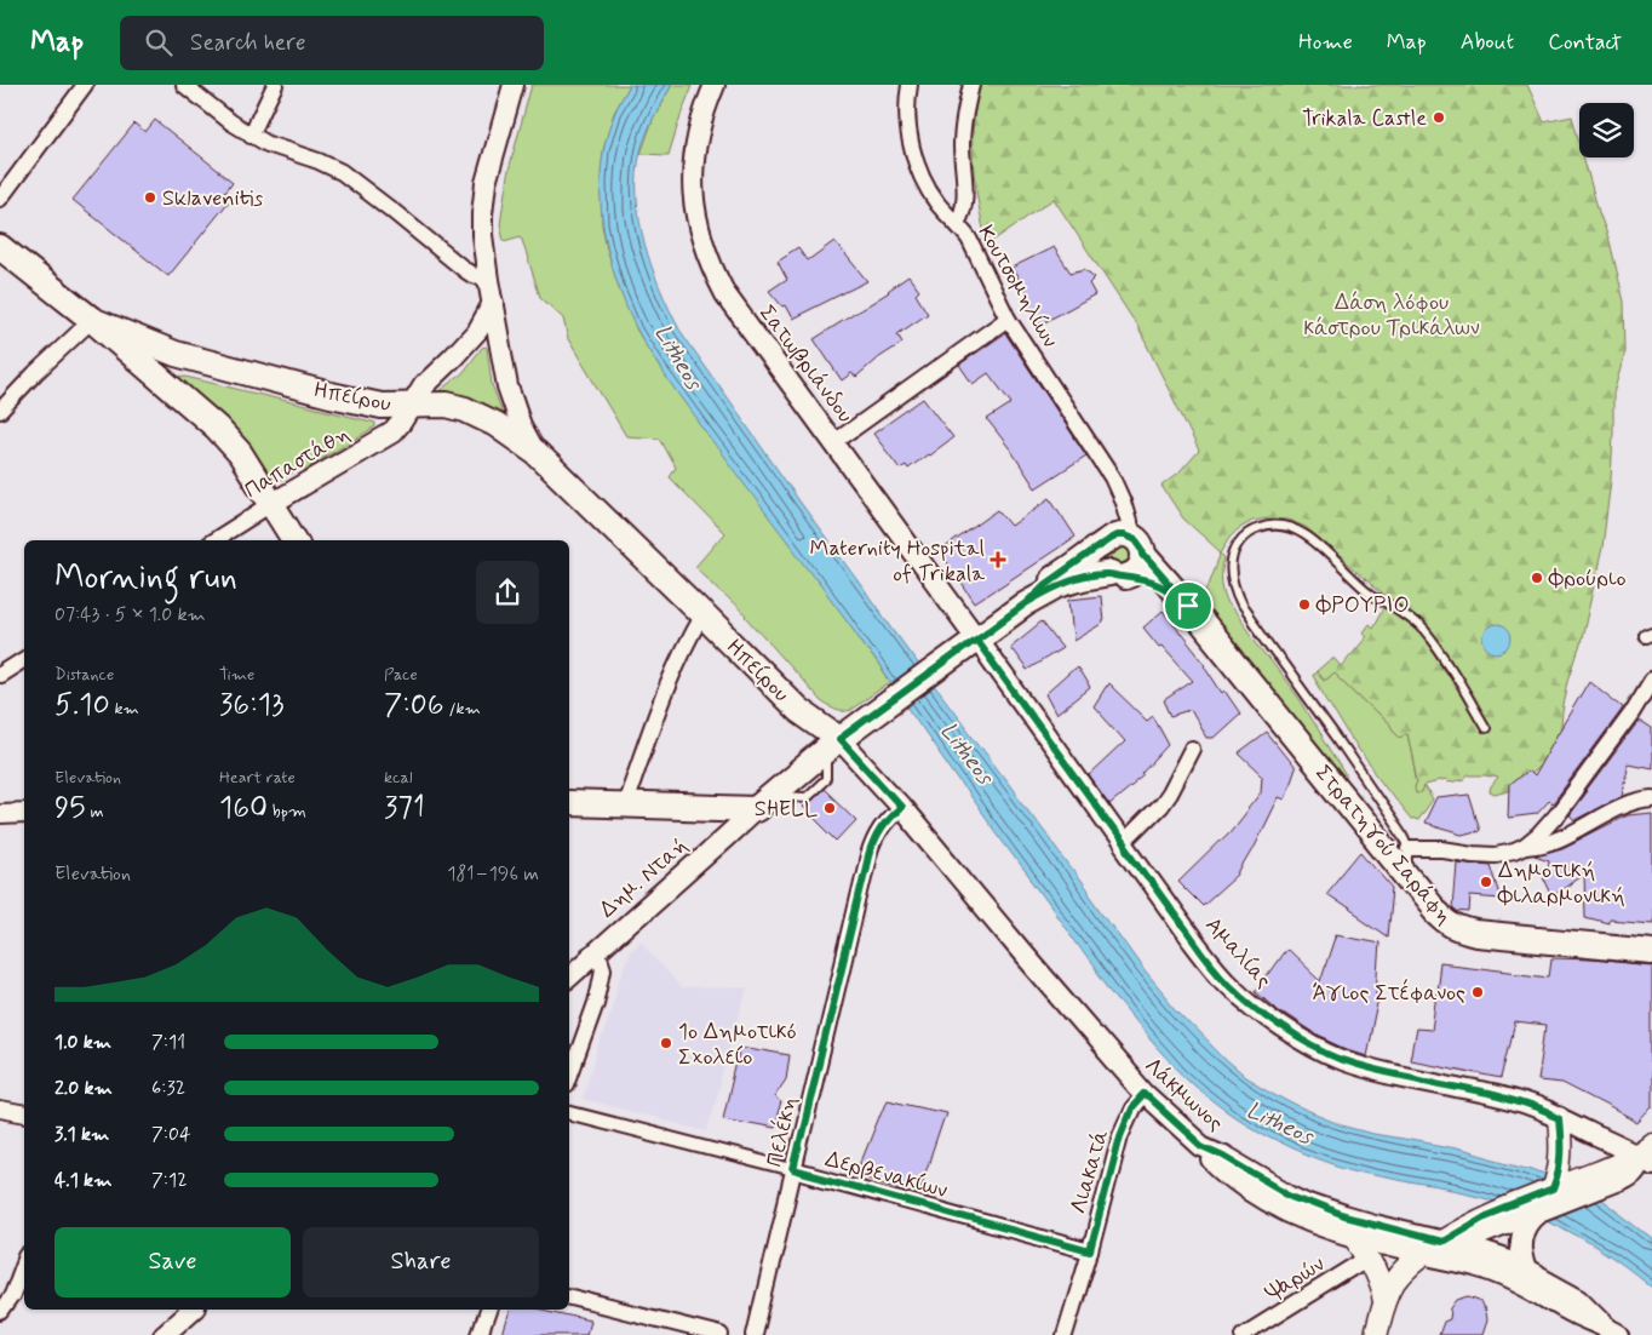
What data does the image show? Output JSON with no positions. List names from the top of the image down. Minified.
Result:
{"streets":{"main road":["Ηπείρου","Στρατηγού Σαράφη"],"street":["Κουτσομηλίων","Σατωβριάνδου","Παπαστάθη","Δημ. Νταή","Αμαλίας","Λάκμωνος","Πελέκη","Λιακατά","Δερβενακίων","Ψαρών"]},"crossings":[["Σατωβριάνδου","Αμαλίας"],["Ηπείρου","Παπαστάθη"],["Ηπείρου","Λάκμωνος"],["Λάκμωνος","Πελέκη"],["Λάκμωνος","Λιακατά"],["Πελέκη","Δερβενακίων"],["Λιακατά","Δερβενακίων"]],"water":["Litheos"],"parks":["Δάση λόφου κάστρου Τρικάλων"],"places":{"other":["Trikala Castle","Sklavenitis","Φρούριο","ΦΡΟΥΡΙΟ","SHELL","Δημοτική Φιλαρμονική","Άγιος Στέφανος","1ο Δημοτικό Σχολείο"],"health":["Maternity Hospital of Trikala"]},"page":{"header":"Map","search":"Search here","nav":["Home","Map","About","Contact"],"heading":["Morning run","07:43 · 5 × 1.0 km"],"stats":[["Distance","5.10 km"],["Time","36:13"],["Pace","7:06 /km"],["Elevation","95 m"],["Heart rate","160 bpm"],["kcal","371"]],"chart":["Elevation","181–196 m"],"list":[{"name":"1.0 km","note":"7:11"},{"name":"2.0 km","note":"6:32"},{"name":"3.1 km","note":"7:04"},{"name":"4.1 km","note":"7:12"}],"buttons":["Save","Share"]}}
